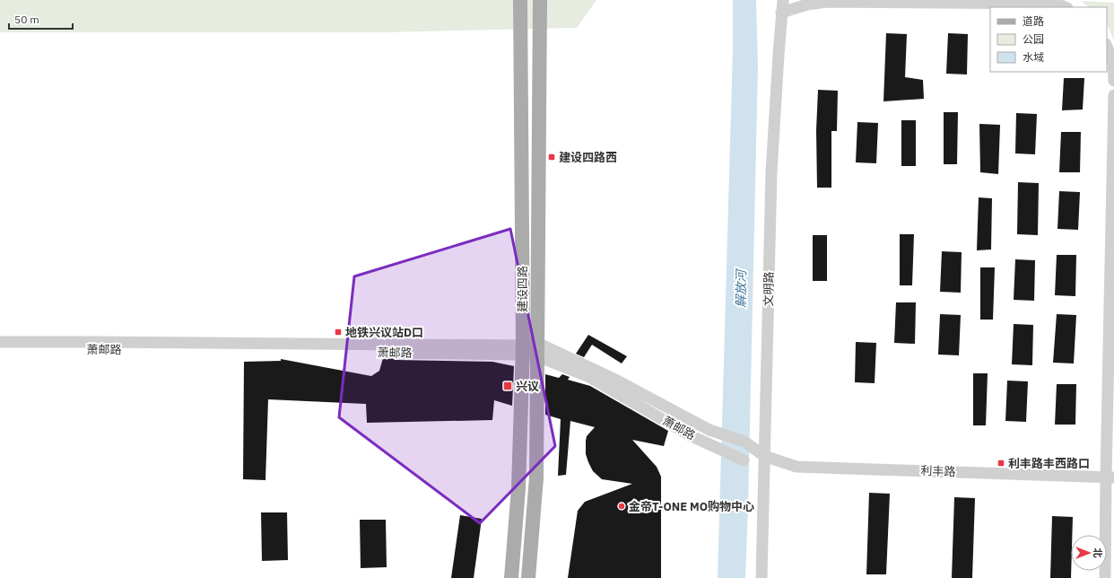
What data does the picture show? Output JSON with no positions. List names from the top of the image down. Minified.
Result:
{"streets":{"main road":["建设四路"],"street":["文明路","萧邮路","利丰路"]},"crossings":[["建设四路","萧邮路"],["文明路","萧邮路"],["文明路","利丰路"],["萧邮路","利丰路"]],"water":["解放河"],"places":{"transit":["建设四路西","地铁兴议站D口","兴议","利丰路丰西路口"],"other":["金帝T-ONE MO购物中心"]},"legend":["道路","公园","水域"],"scale_bar":"50 m","north":"right"}
